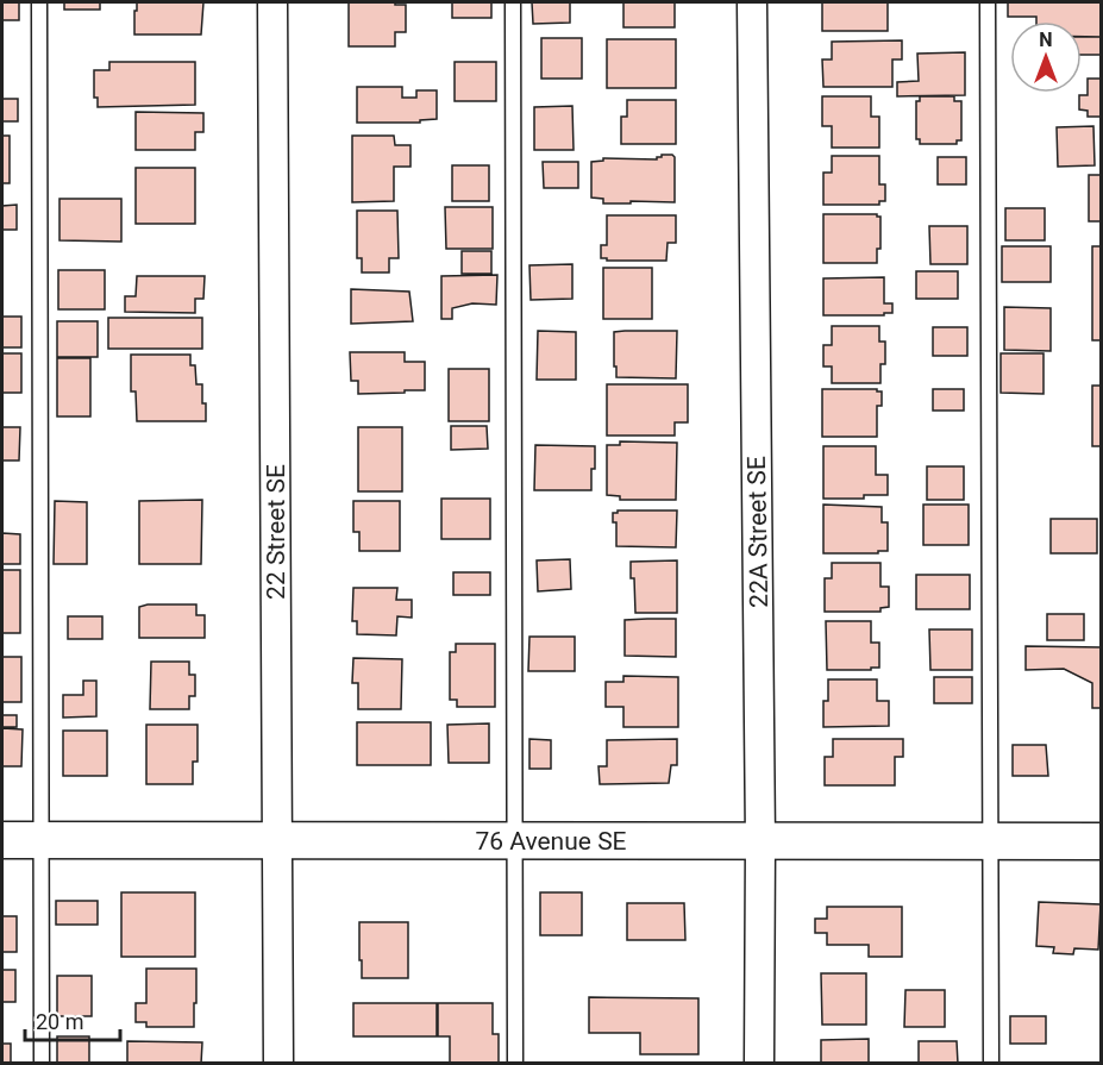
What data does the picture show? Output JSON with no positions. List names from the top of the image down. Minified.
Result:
{"streets":{"street":["22 Street SE","22A Street SE","76 Avenue SE"]},"crossings":[["22 Street SE","76 Avenue SE"],["22A Street SE","76 Avenue SE"]],"scale_bar":"20 m","north":"top"}
